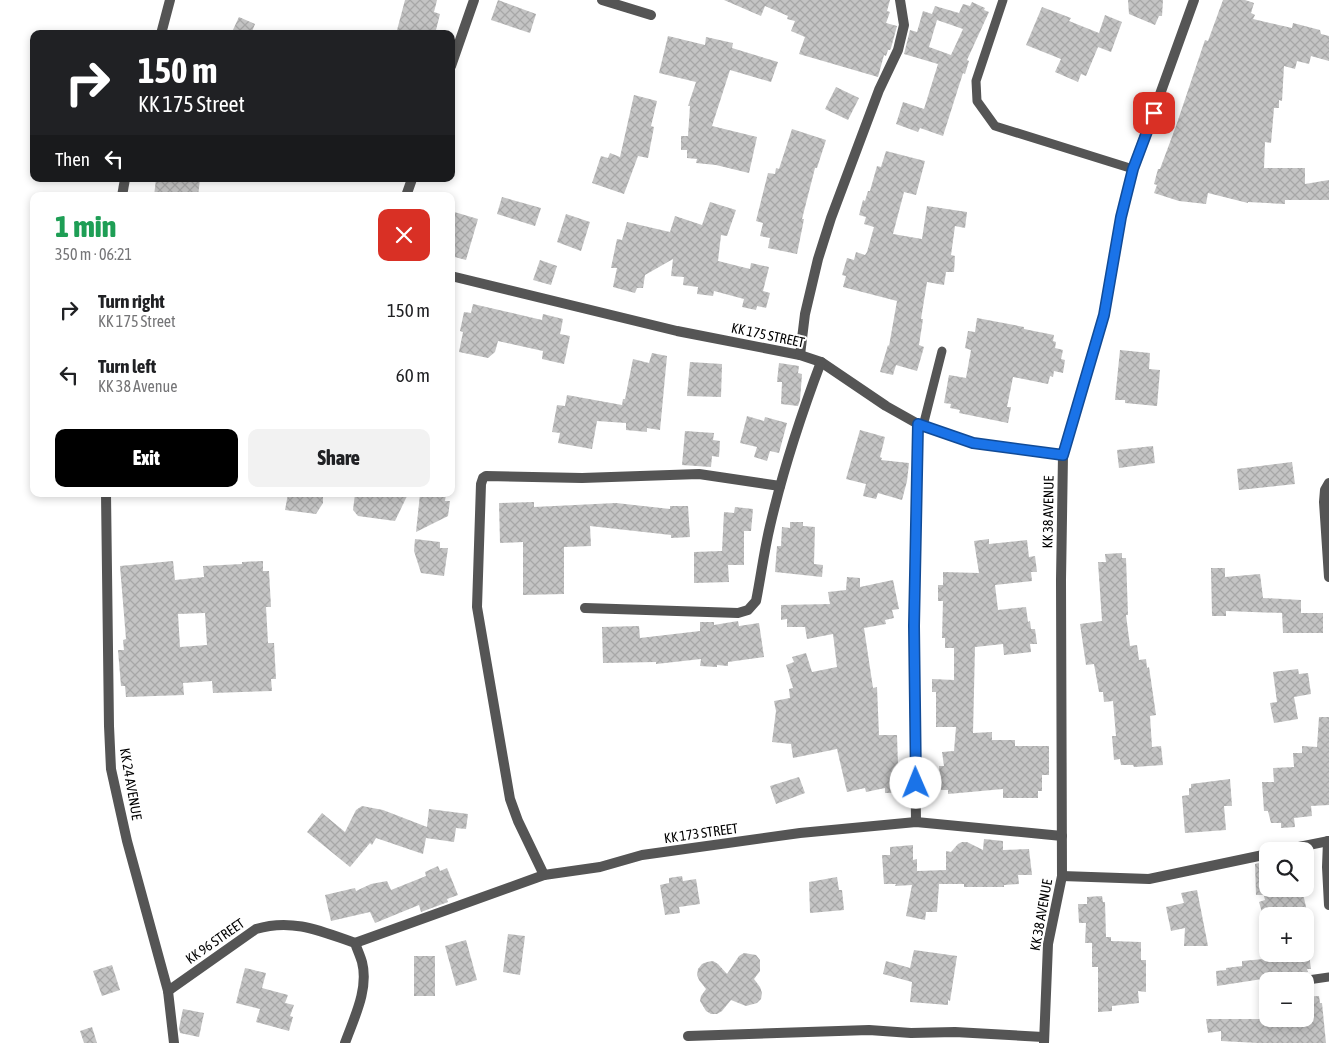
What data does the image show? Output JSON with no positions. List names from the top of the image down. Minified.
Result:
{"streets":{"street":["KK 175 STREET","KK 38 AVENUE","KK 24 AVENUE","KK 173 STREET","KK 96 STREET"]},"crossings":[["KK 175 STREET","KK 38 AVENUE"],["KK 38 AVENUE","KK 173 STREET"],["KK 24 AVENUE","KK 96 STREET"],["KK 173 STREET","KK 96 STREET"]],"page":{"turn":["150 m","KK 175 Street"],"then":"Then","heading":["1 min","350 m · 06:21"],"list":[{"name":"Turn right","note":"KK 175 Street","value":"150 m"},{"name":"Turn left","note":"KK 38 Avenue","value":"60 m"}],"buttons":["Exit","Share"],"map_buttons":["+","−"]}}
